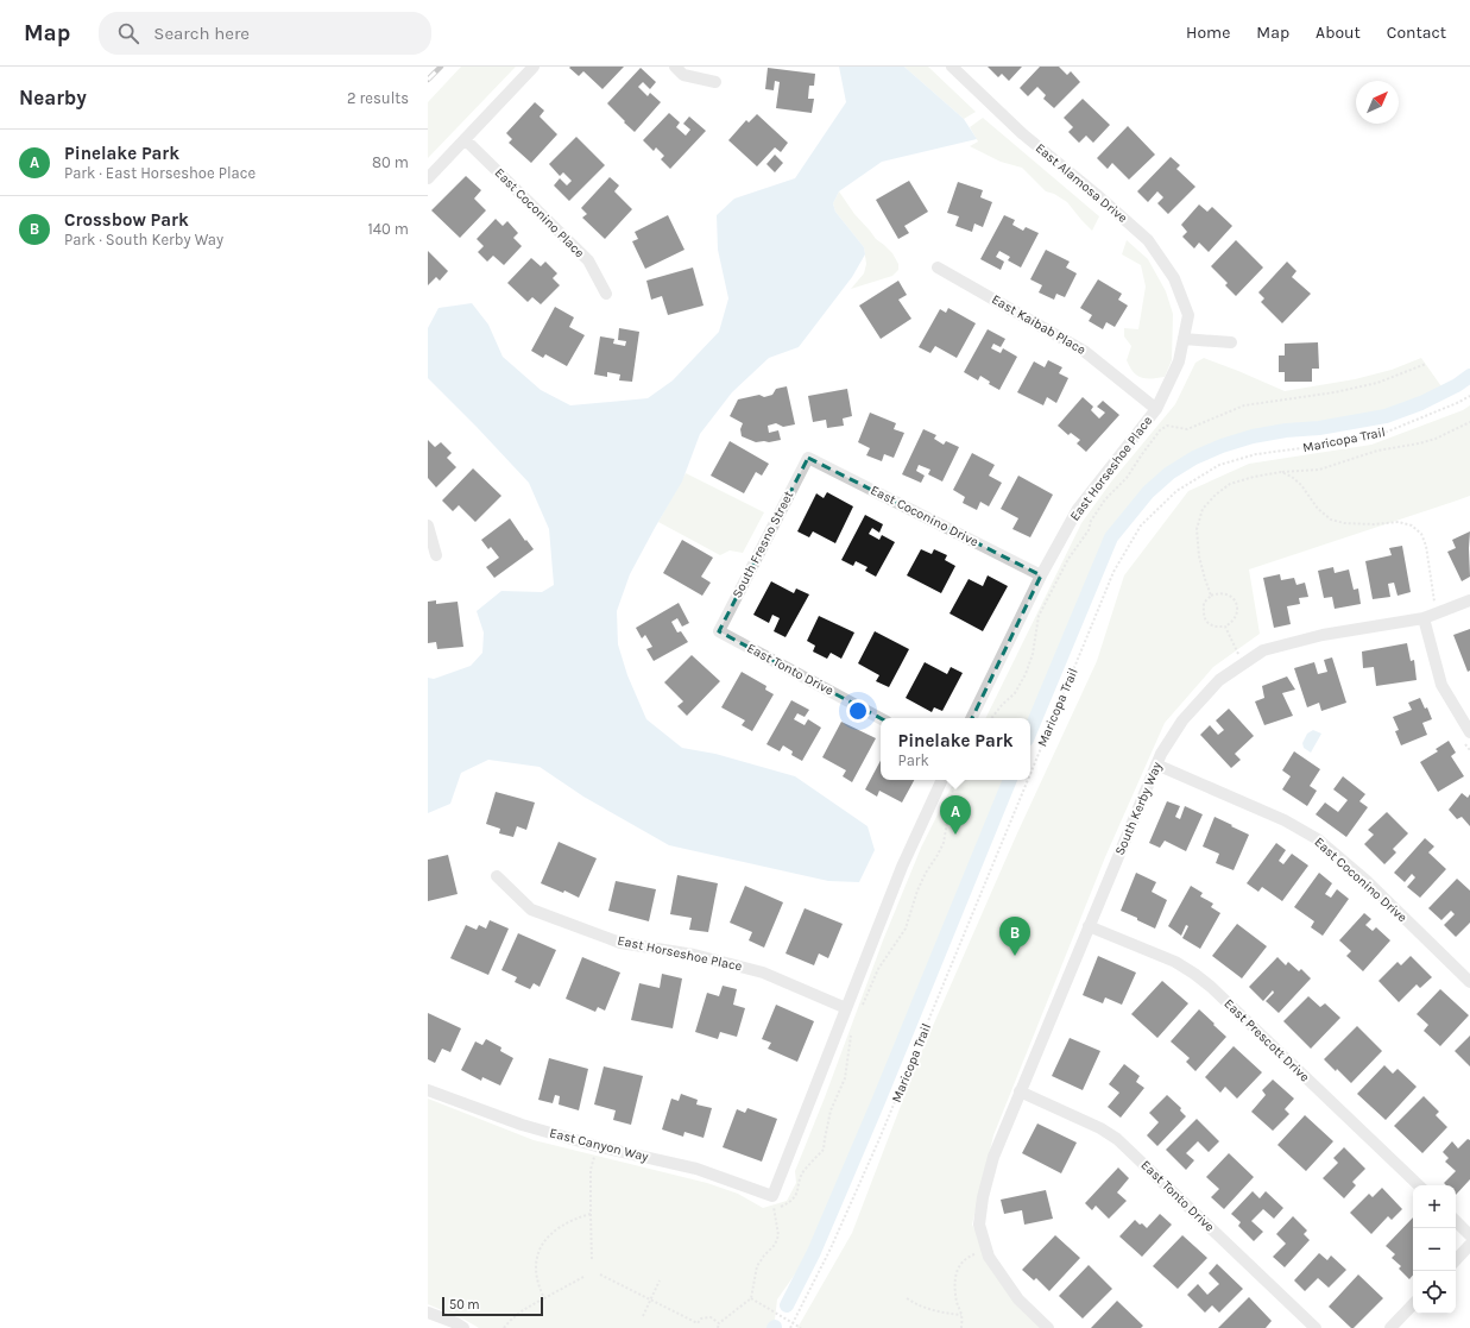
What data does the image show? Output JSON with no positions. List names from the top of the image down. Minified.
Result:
{"streets":{"street":["East Alamosa Drive","East Coconino Place","East Kaibab Place","East Horseshoe Place","East Coconino Drive","South Fresno Street","East Tonto Drive","South Kerby Way","East Prescott Drive","East Canyon Way"],"path":["Maricopa Trail"]},"crossings":[["East Alamosa Drive","East Horseshoe Place"],["East Kaibab Place","East Horseshoe Place"],["East Horseshoe Place","East Coconino Drive"],["East Coconino Drive","South Fresno Street"],["East Coconino Drive","South Kerby Way"],["South Fresno Street","East Tonto Drive"],["East Tonto Drive","South Kerby Way"],["South Kerby Way","East Prescott Drive"]],"scale_bar":"50 m","north":"top right","page":{"header":"Map","search":"Search here","nav":["Home","Map","About","Contact"],"heading":["Nearby","2 results"],"list":[{"mark":"A","name":"Pinelake Park","note":"Park · East Horseshoe Place","value":"80 m"},{"mark":"B","name":"Crossbow Park","note":"Park · South Kerby Way","value":"140 m"}],"popup":["Pinelake Park","Park"],"pins":["A","B"],"map_buttons":["+","−"],"scale":"50 m"}}
